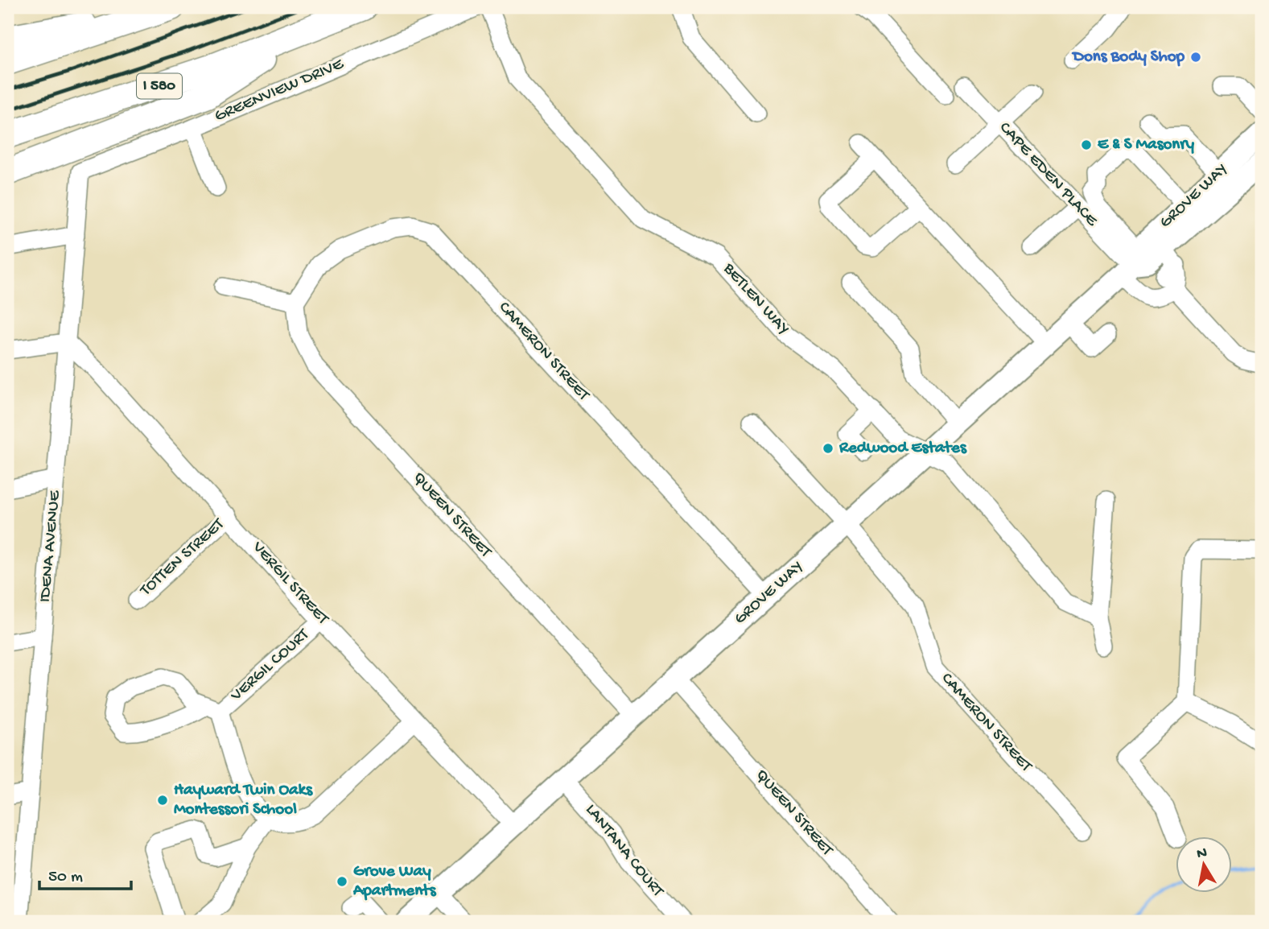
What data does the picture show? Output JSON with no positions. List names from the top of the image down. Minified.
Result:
{"streets":{"highway":["I 580"],"main road":["GROVE WAY"],"street":["GREENVIEW DRIVE","CAPE EDEN PLACE","BETLEN WAY","CAMERON STREET","QUEEN STREET","IDENA AVENUE","TOTTEN STREET","VERGIL STREET","VERGIL COURT","LANTANA COURT"]},"crossings":[["GREENVIEW DRIVE","IDENA AVENUE"],["CAPE EDEN PLACE","GROVE WAY"],["GROVE WAY","BETLEN WAY"],["GROVE WAY","CAMERON STREET"],["GROVE WAY","QUEEN STREET"],["GROVE WAY","VERGIL STREET"],["GROVE WAY","LANTANA COURT"],["CAMERON STREET","QUEEN STREET"],["IDENA AVENUE","VERGIL STREET"],["TOTTEN STREET","VERGIL STREET"],["VERGIL STREET","VERGIL COURT"]],"places":["Dons Body Shop","E & S Masonry","Redwood Estates","Hayward Twin Oaks Montessori School","Grove Way Apartments"],"scale_bar":"50 m","north":"top"}
